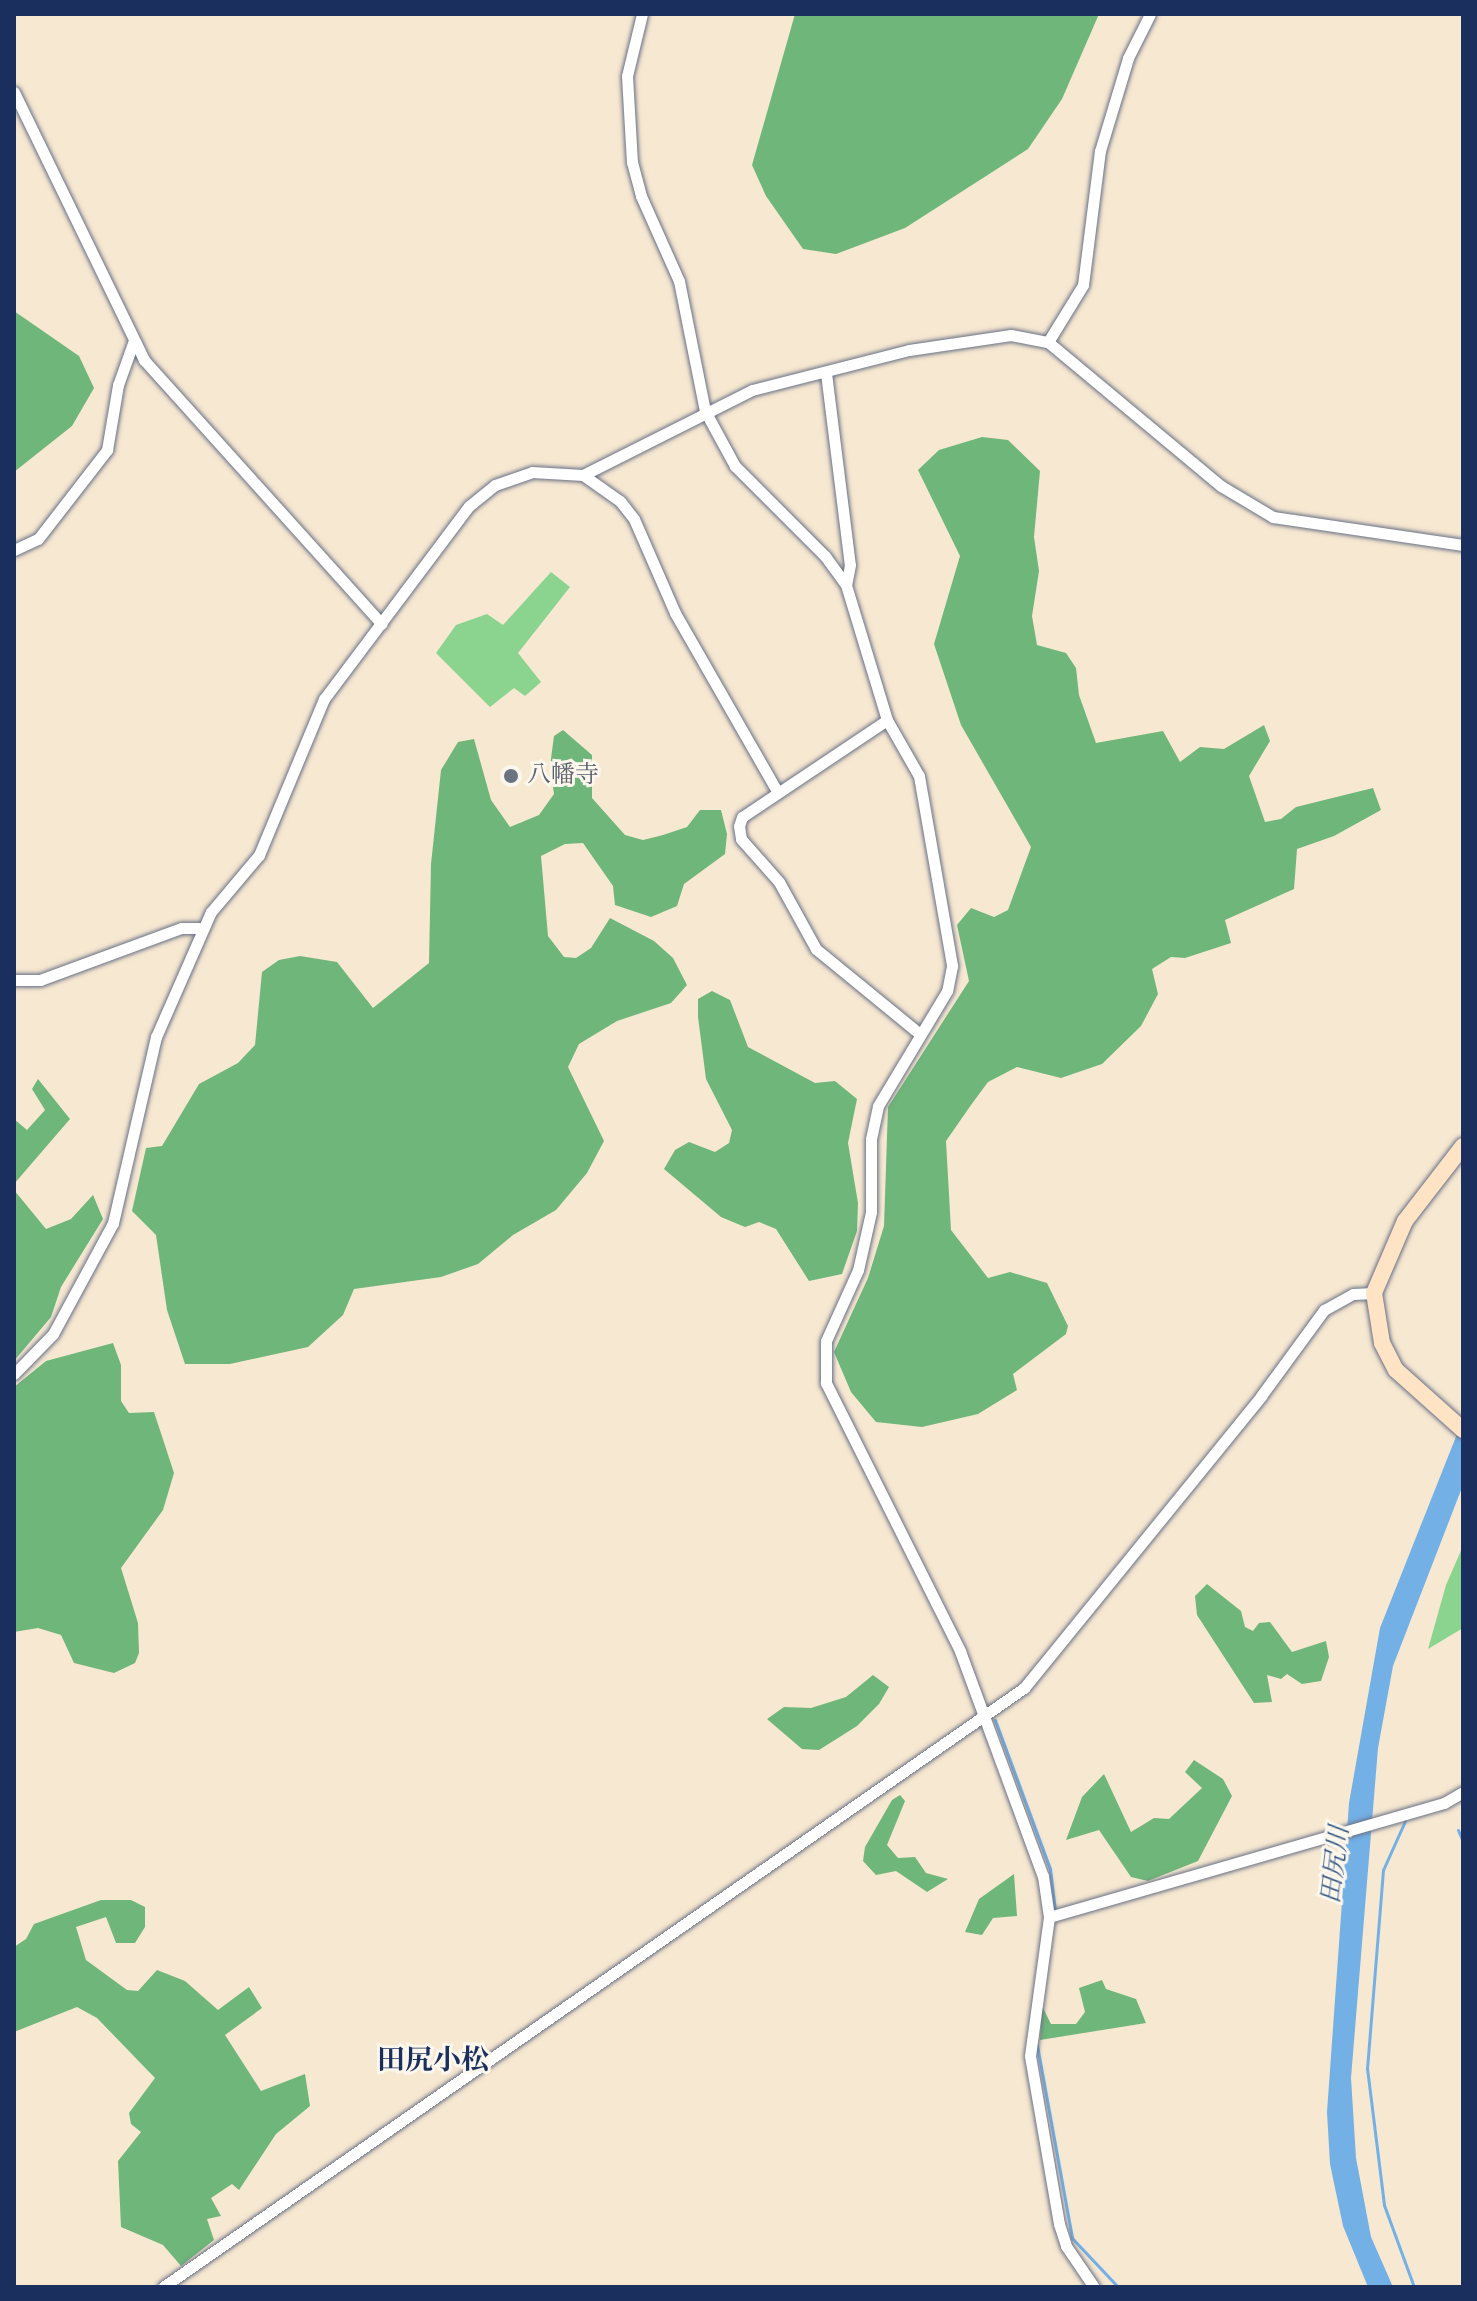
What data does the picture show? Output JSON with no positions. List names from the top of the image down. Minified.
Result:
{"districts":["田尻小松"],"water":["田尻川"],"places":["八幡寺"]}
